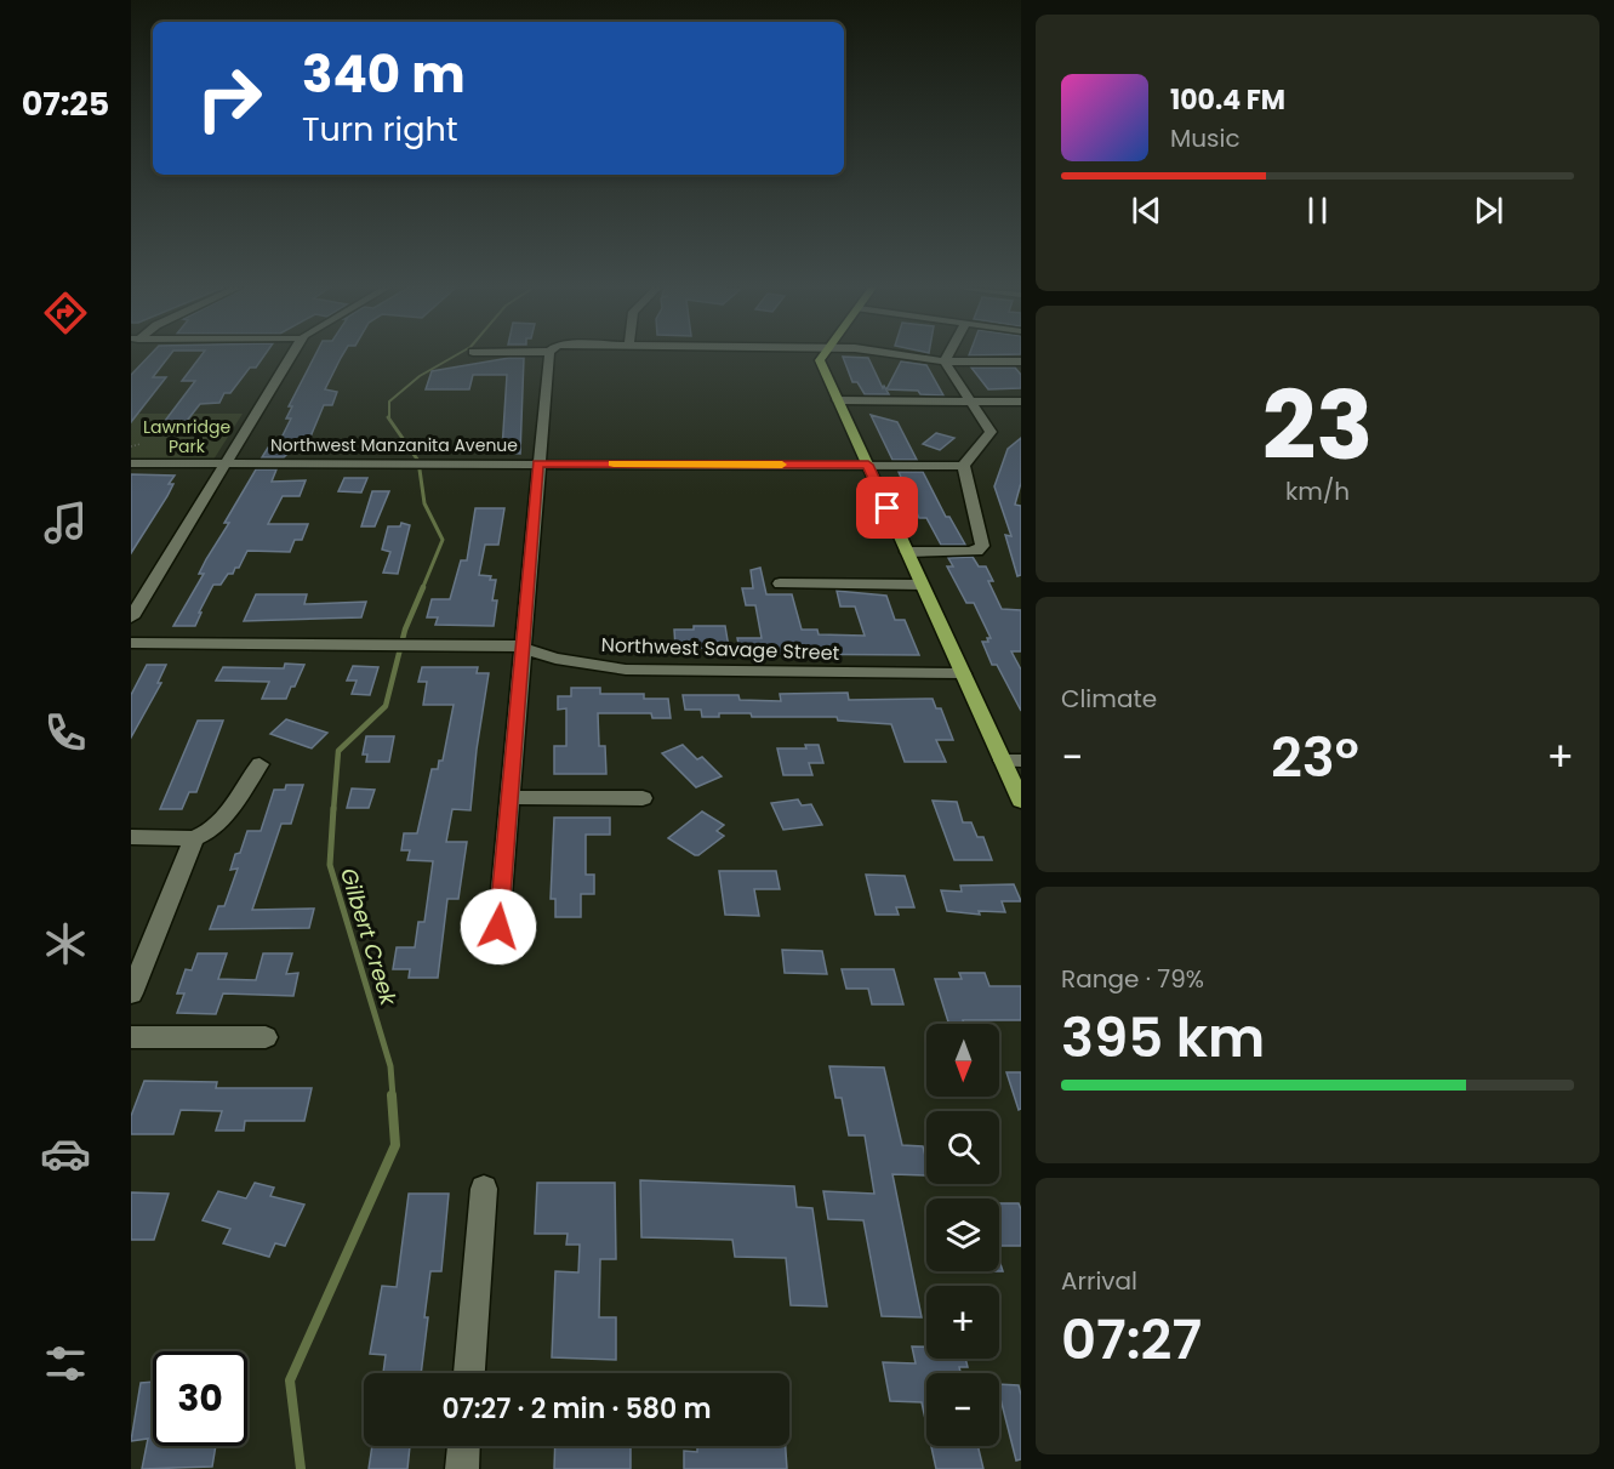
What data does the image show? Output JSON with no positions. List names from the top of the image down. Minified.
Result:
{"streets":{"street":["Northwest Manzanita Avenue","Northwest Savage Street"]},"water":["Gilbert Creek"],"parks":["Lawnridge Park"],"north":"bottom","page":{"tabs":"07:25","turn":["340 m","Turn right"],"song":["100.4 FM","Music"],"tile":[["23","km/h"],"Climate",["Range · 79%","395 km"],["Arrival","07:27"]],"heat":["−","23°","+"],"map_buttons":["+","−"],"limit":"30","trip":"07:27 · 2 min · 580 m"}}
